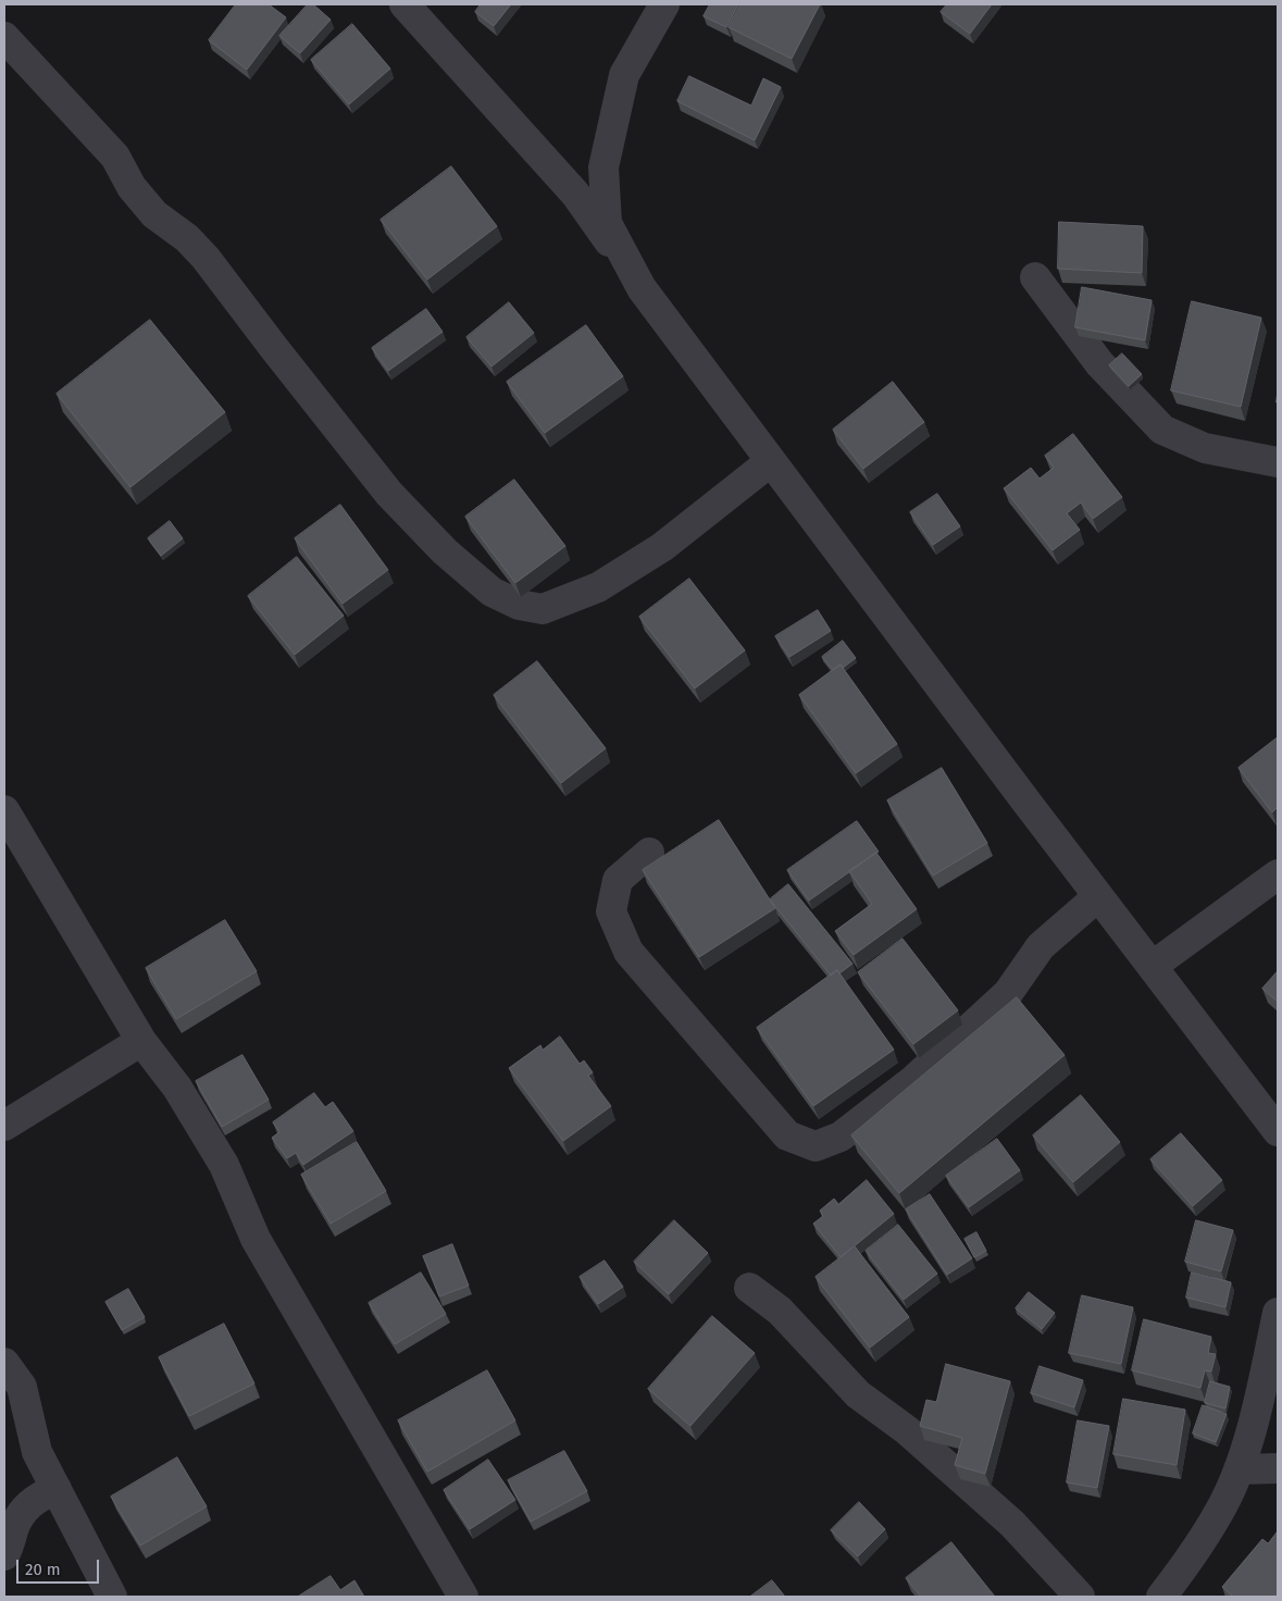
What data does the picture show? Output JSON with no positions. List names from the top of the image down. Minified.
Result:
{"scale_bar":"20 m"}
